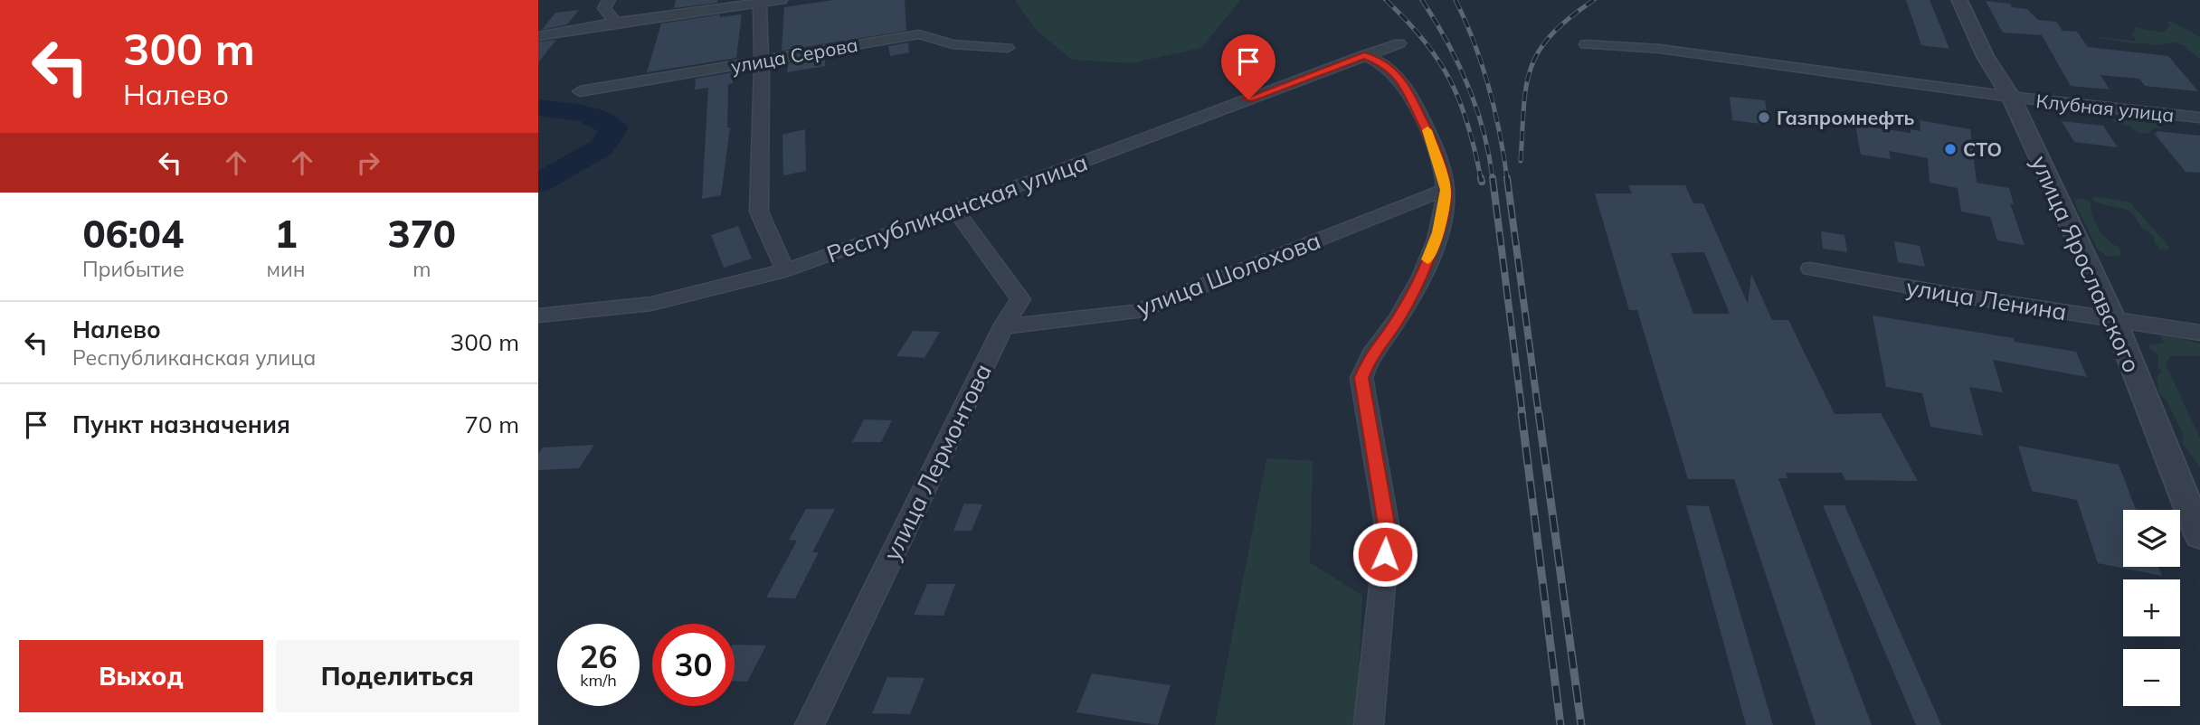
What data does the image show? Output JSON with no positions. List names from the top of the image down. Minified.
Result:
{"streets":{"street":["улица Серова","Клубная улица","Республиканская улица","улица Ярославского","улица Шолохова","улица Ленина","улица Лермонтова"]},"crossings":[["Клубная улица","улица Ярославского"],["Республиканская улица","улица Лермонтова"],["улица Ярославского","улица Ленина"],["улица Шолохова","улица Лермонтова"]],"places":["Газпромнефть","СТО"],"page":{"turn":["300 m","Налево"],"eta":["06:04","Прибытие","1","мин","370","m"],"list":[{"name":"Налево","note":"Республиканская улица","value":"300 m"},{"name":"Пункт назначения","value":"70 m"}],"map_buttons":["+","−"],"speed":"26 km/h","limit":"30","buttons":["Выход","Поделиться"]}}
